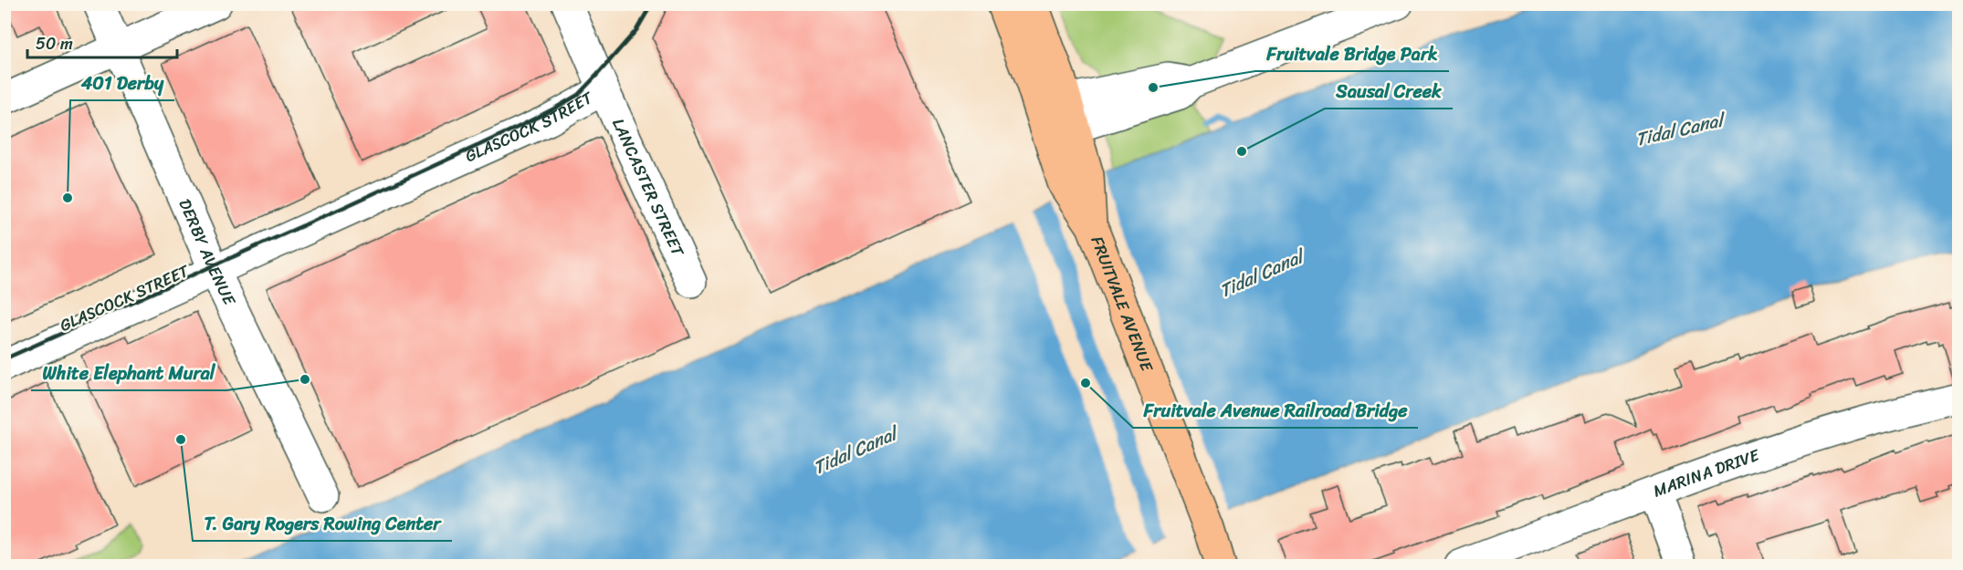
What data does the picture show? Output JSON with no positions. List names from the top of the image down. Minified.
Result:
{"streets":{"main road":["FRUITVALE AVENUE"],"street":["GLASCOCK STREET","LANCASTER STREET","DERBY AVENUE","MARINA DRIVE"]},"crossings":[["GLASCOCK STREET","LANCASTER STREET"],["GLASCOCK STREET","DERBY AVENUE"]],"water":["Tidal Canal"],"places":["Fruitvale Bridge Park","Sausal Creek","401 Derby","White Elephant Mural","Fruitvale Avenue Railroad Bridge","T. Gary Rogers Rowing Center"],"scale_bar":"50 m"}
